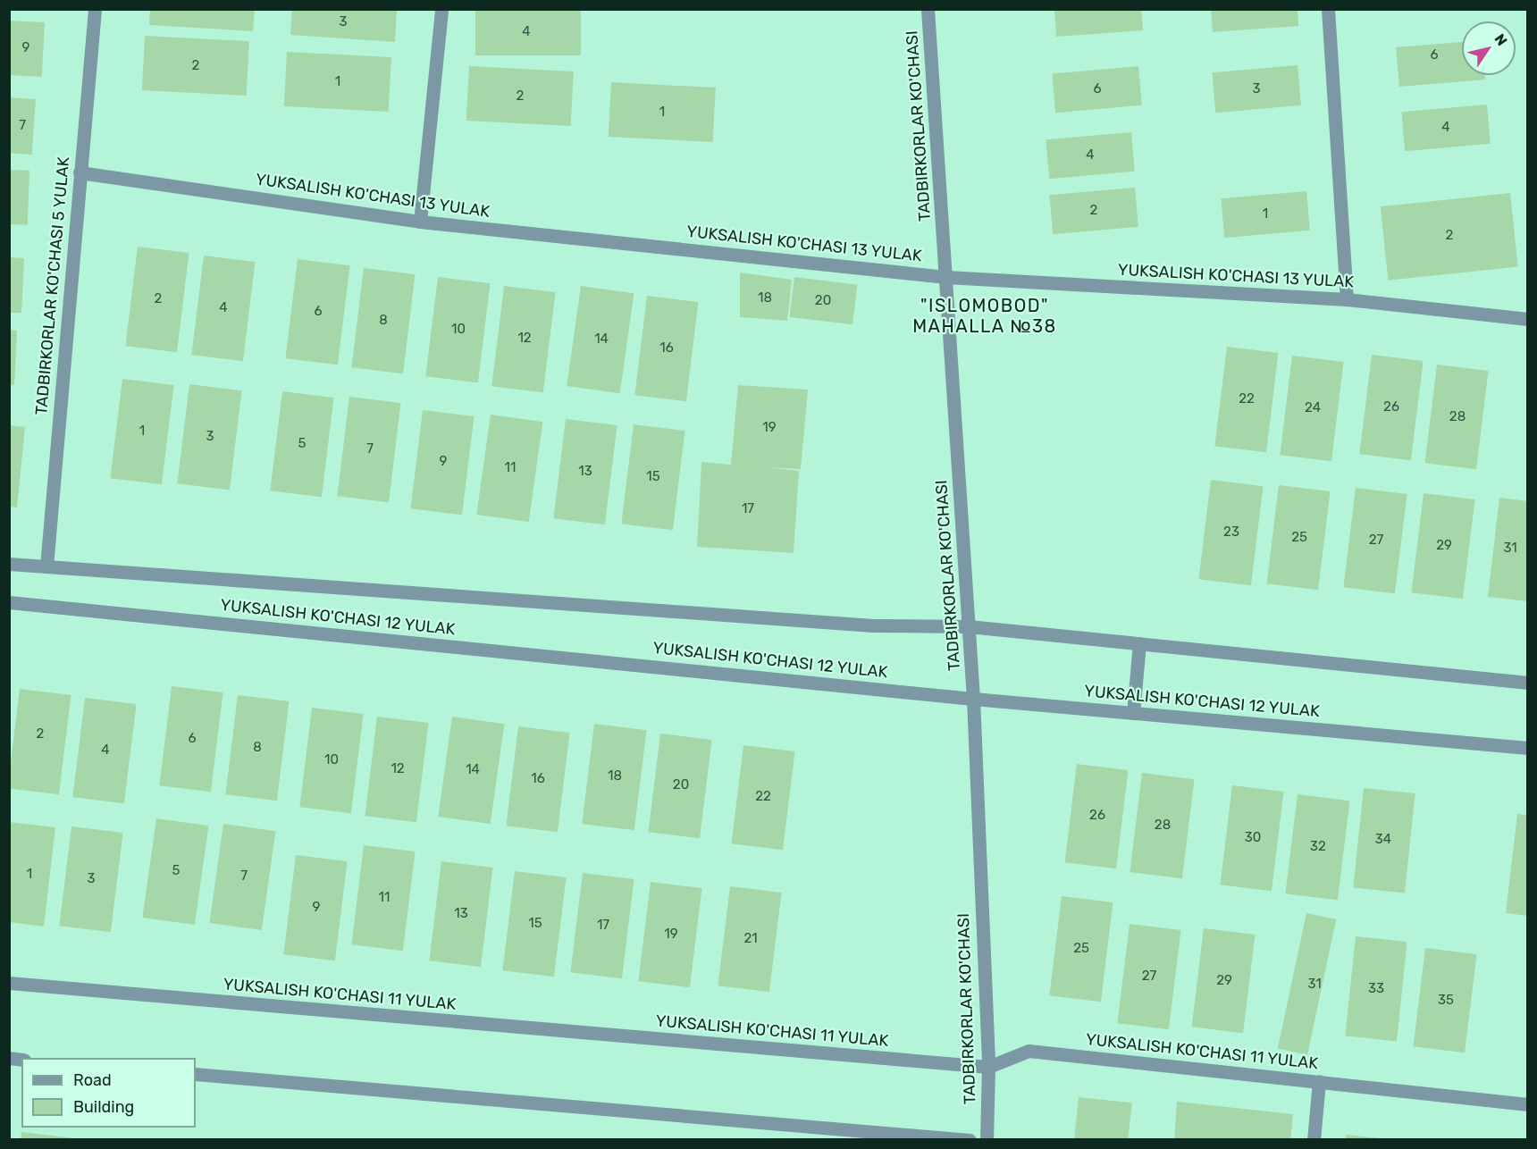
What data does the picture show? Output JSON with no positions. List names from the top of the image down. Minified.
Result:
{"streets":{"street":["TADBIRKORLAR KO'CHASI","YUKSALISH KO'CHASI 13 YULAK","TADBIRKORLAR KO'CHASI 5 YULAK","YUKSALISH KO'CHASI 12 YULAK","YUKSALISH KO'CHASI 11 YULAK"]},"crossings":[["TADBIRKORLAR KO'CHASI","YUKSALISH KO'CHASI 13 YULAK"],["TADBIRKORLAR KO'CHASI","YUKSALISH KO'CHASI 12 YULAK"],["TADBIRKORLAR KO'CHASI","YUKSALISH KO'CHASI 11 YULAK"],["YUKSALISH KO'CHASI 13 YULAK","TADBIRKORLAR KO'CHASI 5 YULAK"],["TADBIRKORLAR KO'CHASI 5 YULAK","YUKSALISH KO'CHASI 12 YULAK"]],"districts":["\"ISLOMOBOD\" MAHALLA №38"],"house_numbers":["3","4","9","6","2","1","6","3","2","1","7","4","4","2","1","2","18","2","20","4","6","8","10","12","14","16","22","26","24","28","19","1","3","5","7","9","11","13","15","17","23","25","27","29","31","2","6","8","4","10","12","14","18","16","20","22","26","28","30","34","32","5","1","7","3","11","9","13","15","17","19","21","25","27","29","31","33","35"],"legend":["Road","Building"],"north":"top right"}
